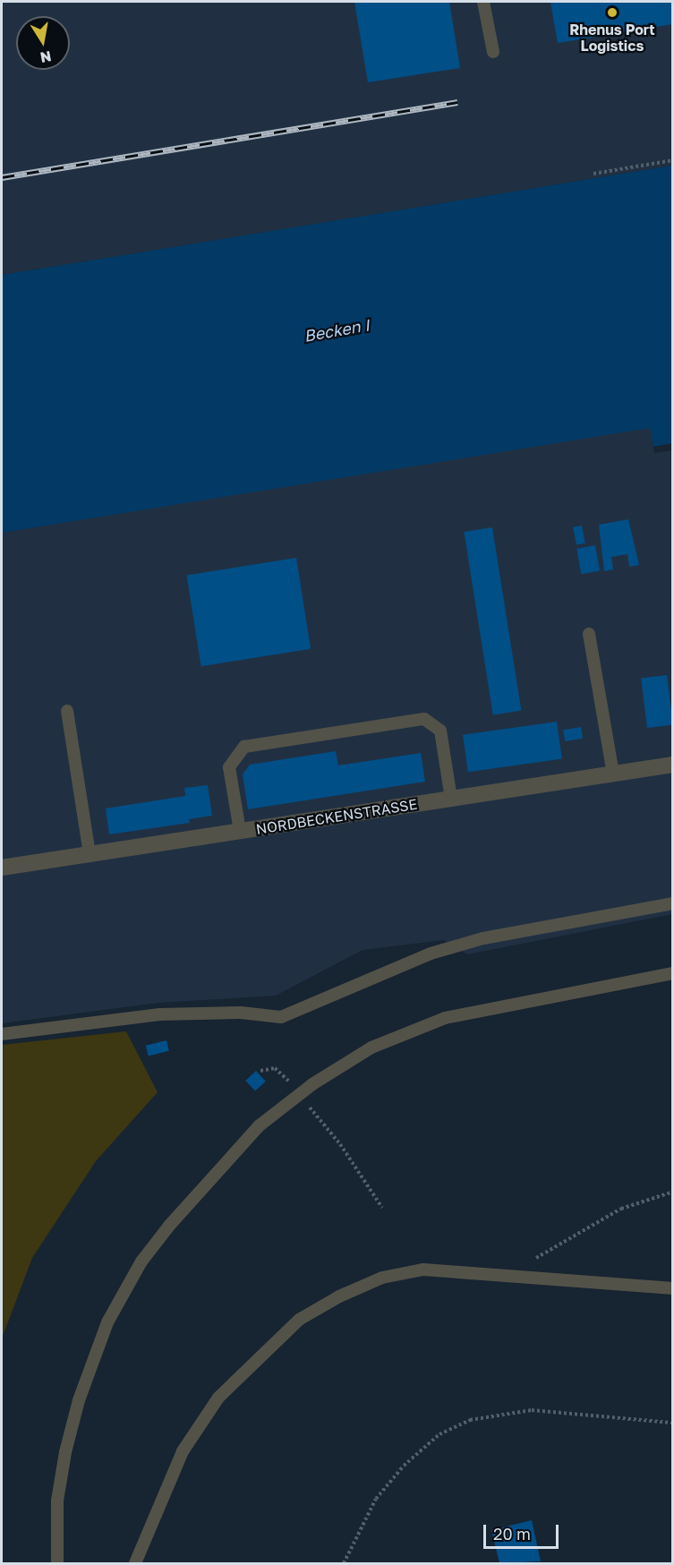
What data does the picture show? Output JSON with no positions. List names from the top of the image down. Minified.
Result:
{"streets":{"street":["NORDBECKENSTRASSE"]},"water":["Becken I"],"places":["Rhenus Port Logistics"],"scale_bar":"20 m","north":"bottom"}
